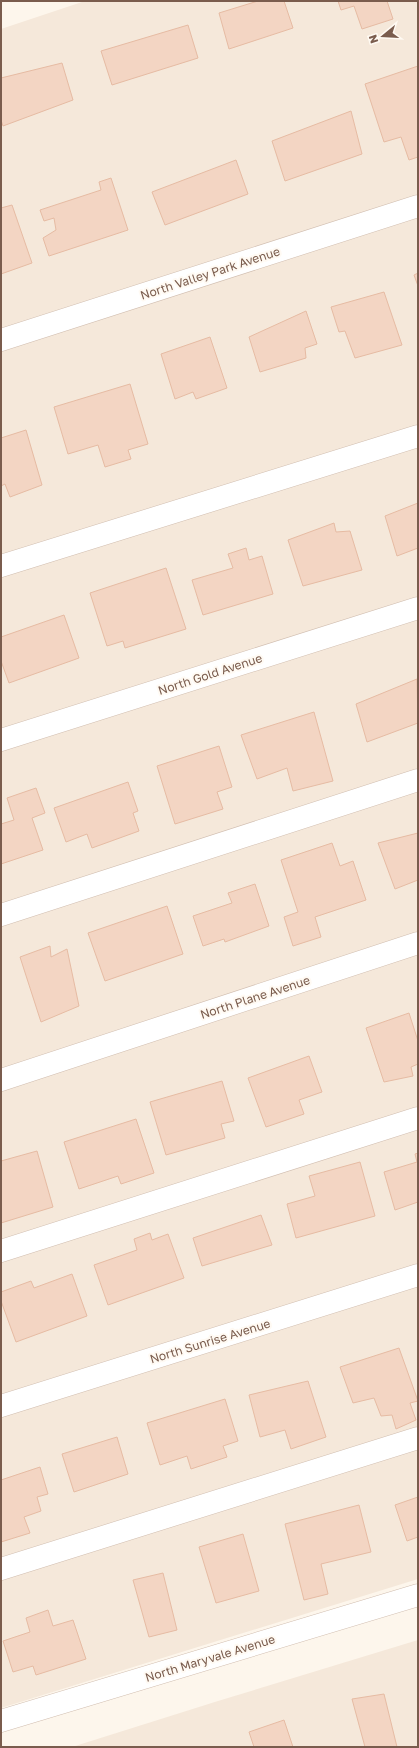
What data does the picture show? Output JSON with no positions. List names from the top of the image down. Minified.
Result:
{"streets":{"street":["North Valley Park Avenue","North Gold Avenue","North Plane Avenue","North Sunrise Avenue","North Maryvale Avenue"]},"north":"left"}
